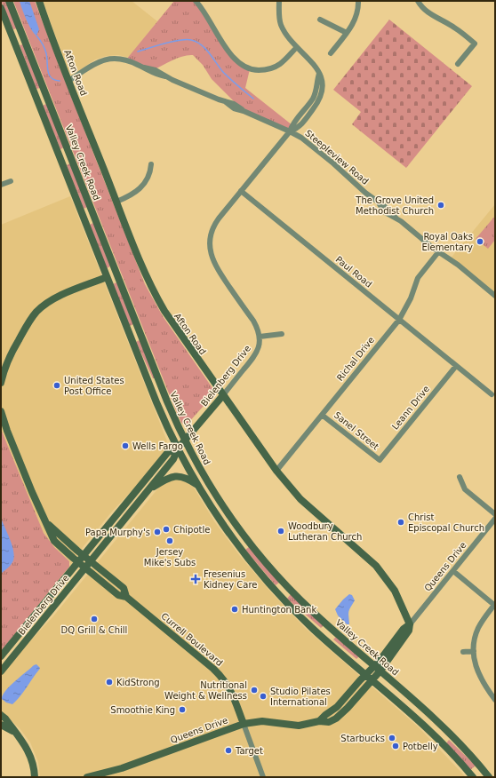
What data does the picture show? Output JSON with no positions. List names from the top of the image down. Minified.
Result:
{"streets":{"street":["Afton Road","Steepleview Road","Valley Creek Road","Paul Road","Richal Drive","Bielenberg Drive","Leann Drive","Sanel Street","Queens Drive","Currell Boulevard"]},"crossings":[["Afton Road","Steepleview Road"],["Afton Road","Richal Drive"],["Afton Road","Bielenberg Drive"],["Afton Road","Queens Drive"],["Steepleview Road","Richal Drive"],["Valley Creek Road","Bielenberg Drive"],["Valley Creek Road","Queens Drive"],["Paul Road","Richal Drive"],["Paul Road","Leann Drive"],["Richal Drive","Sanel Street"],["Bielenberg Drive","Currell Boulevard"],["Leann Drive","Sanel Street"],["Queens Drive","Currell Boulevard"]],"places":{"other":["The Grove United Methodist Church","Royal Oaks Elementary","United States Post Office","Wells Fargo","Christ Episcopal Church","Chipotle","Woodbury Lutheran Church","Papa Murphy's","Jersey Mike's Subs","Huntington Bank","DQ Grill & Chill","KidStrong","Nutritional Weight & Wellness","Studio Pilates International","Smoothie King","Starbucks","Potbelly","Target"],"health":["Fresenius Kidney Care"]}}
